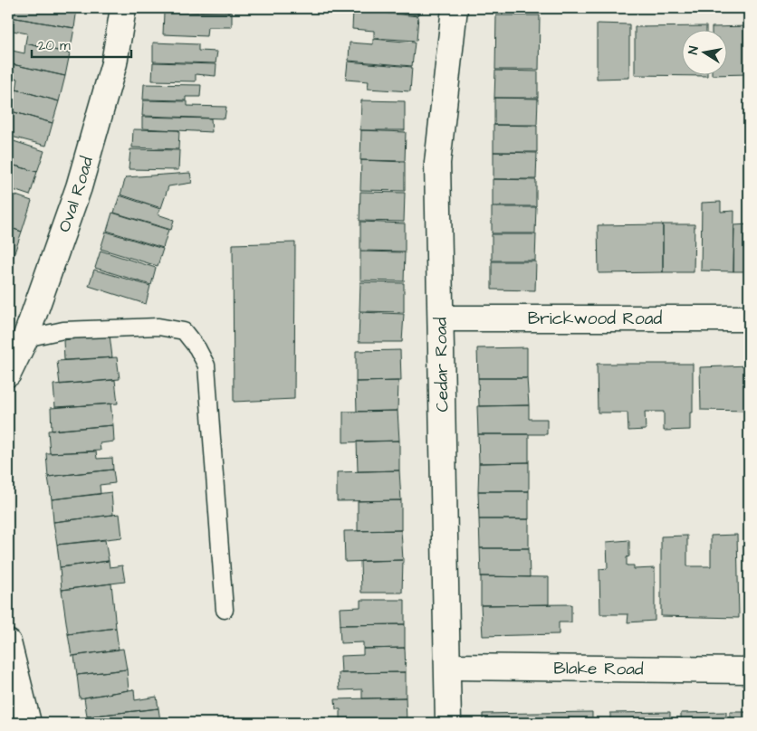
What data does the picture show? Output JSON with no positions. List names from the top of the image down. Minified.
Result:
{"streets":{"street":["Oval Road","Brickwood Road","Cedar Road","Blake Road"]},"crossings":[["Brickwood Road","Cedar Road"],["Cedar Road","Blake Road"]],"scale_bar":"20 m","north":"left"}
